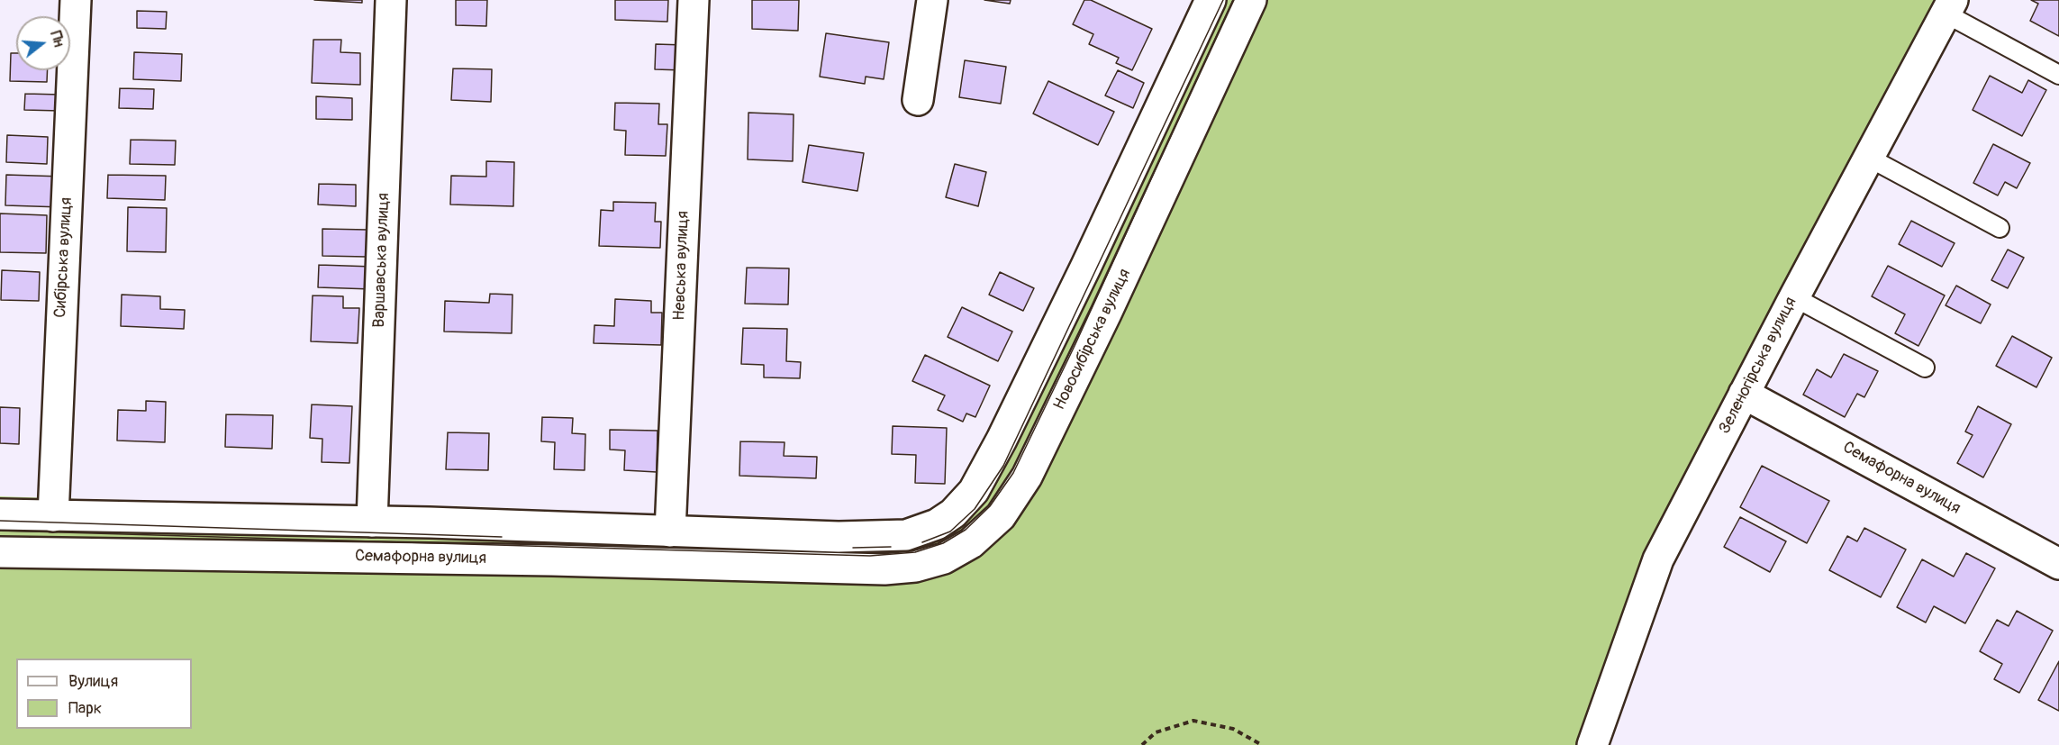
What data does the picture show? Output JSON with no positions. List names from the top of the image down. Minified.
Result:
{"streets":{"main road":["Сибірська вулиця","Варшавська вулиця","Невська вулиця","Новосибірська вулиця","Зеленогірська вулиця","Семафорна вулиця"]},"crossings":[["Новосибірська вулиця","Семафорна вулиця"],["Зеленогірська вулиця","Семафорна вулиця"]],"legend":["Вулиця","Парк"],"north":"right"}
